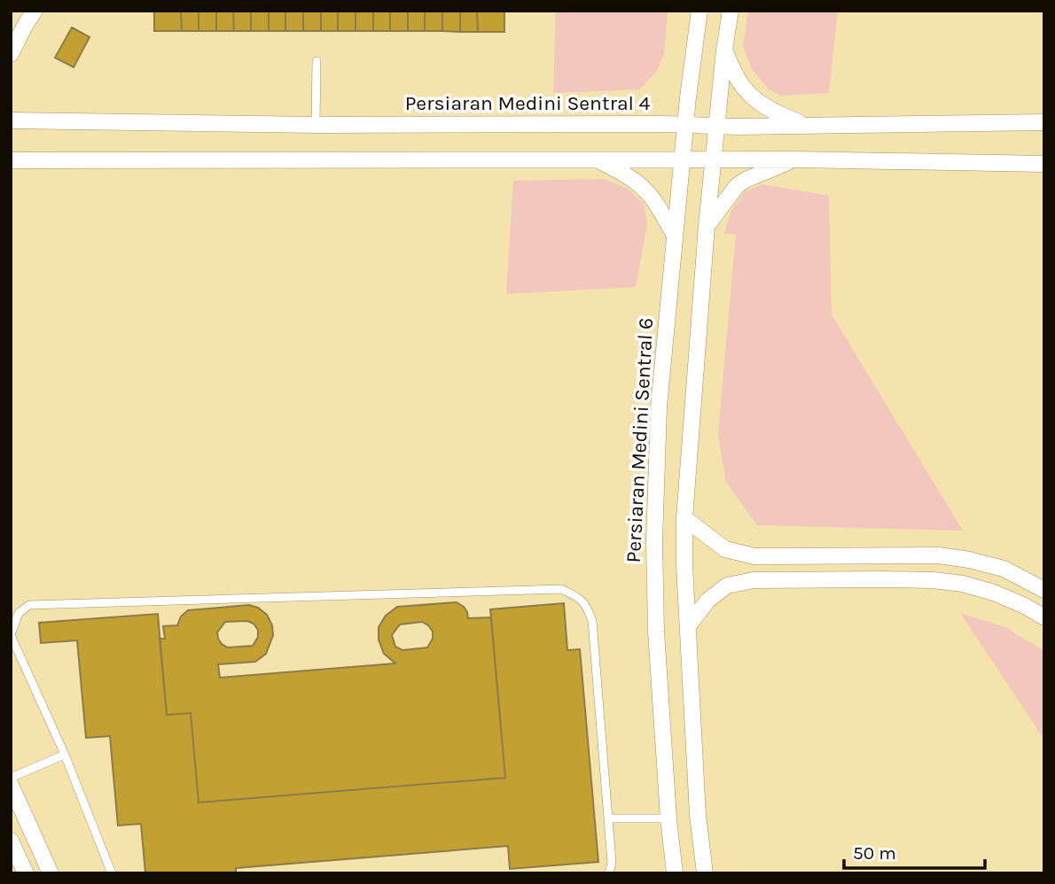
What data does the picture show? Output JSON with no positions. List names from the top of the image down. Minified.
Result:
{"streets":{"street":["Persiaran Medini Sentral 4","Persiaran Medini Sentral 6"]},"crossings":[["Persiaran Medini Sentral 4","Persiaran Medini Sentral 6"]],"scale_bar":"50 m"}
